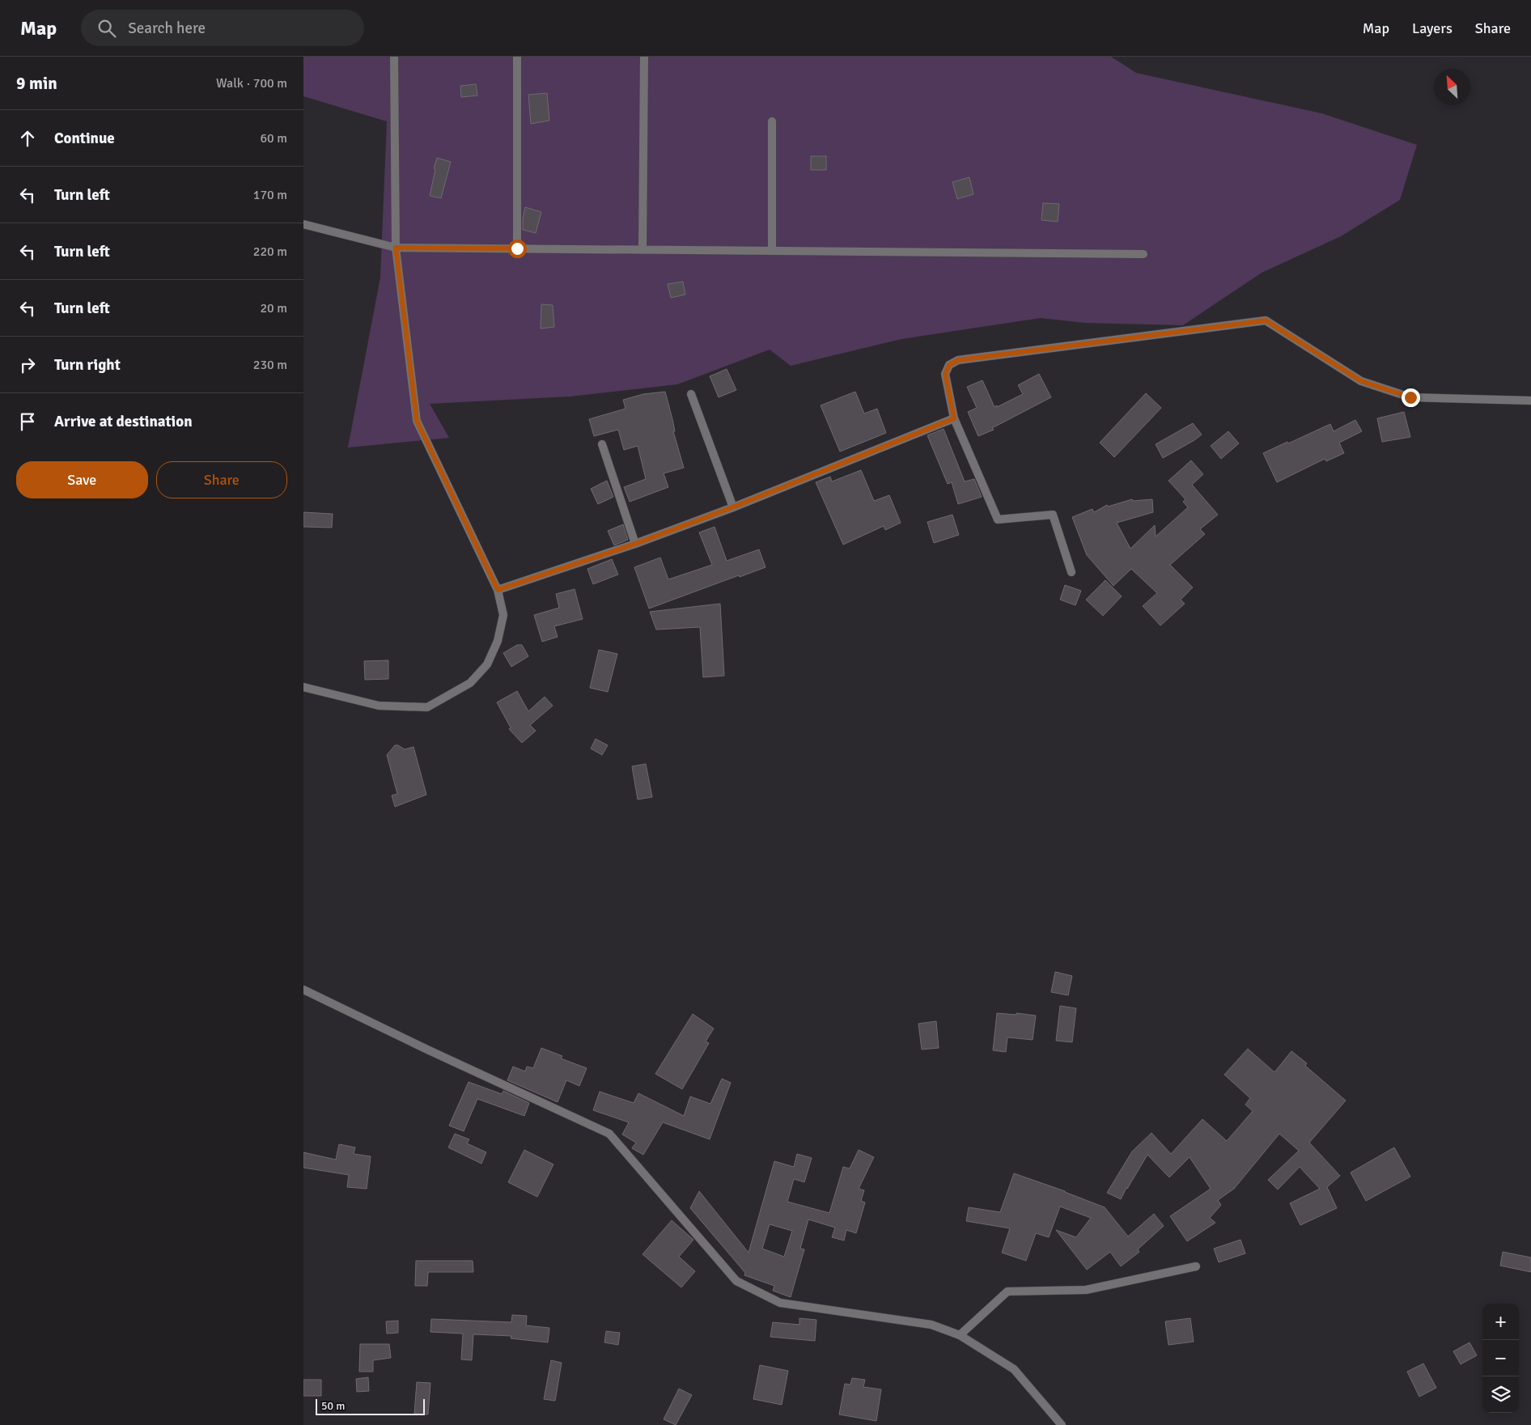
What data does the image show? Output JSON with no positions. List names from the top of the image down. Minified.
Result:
{"scale_bar":"50 m","north":"top left","page":{"header":"Map","search":"Search here","nav":["Map","Layers","Share"],"heading":["9 min","Walk · 700 m"],"list":[["Continue","60 m"],["Turn left","170 m"],["Turn left","220 m"],["Turn left","20 m"],["Turn right","230 m"],"Arrive at destination"],"buttons":["Save","Share"],"map_buttons":["+","−"],"scale":"50 m"}}
